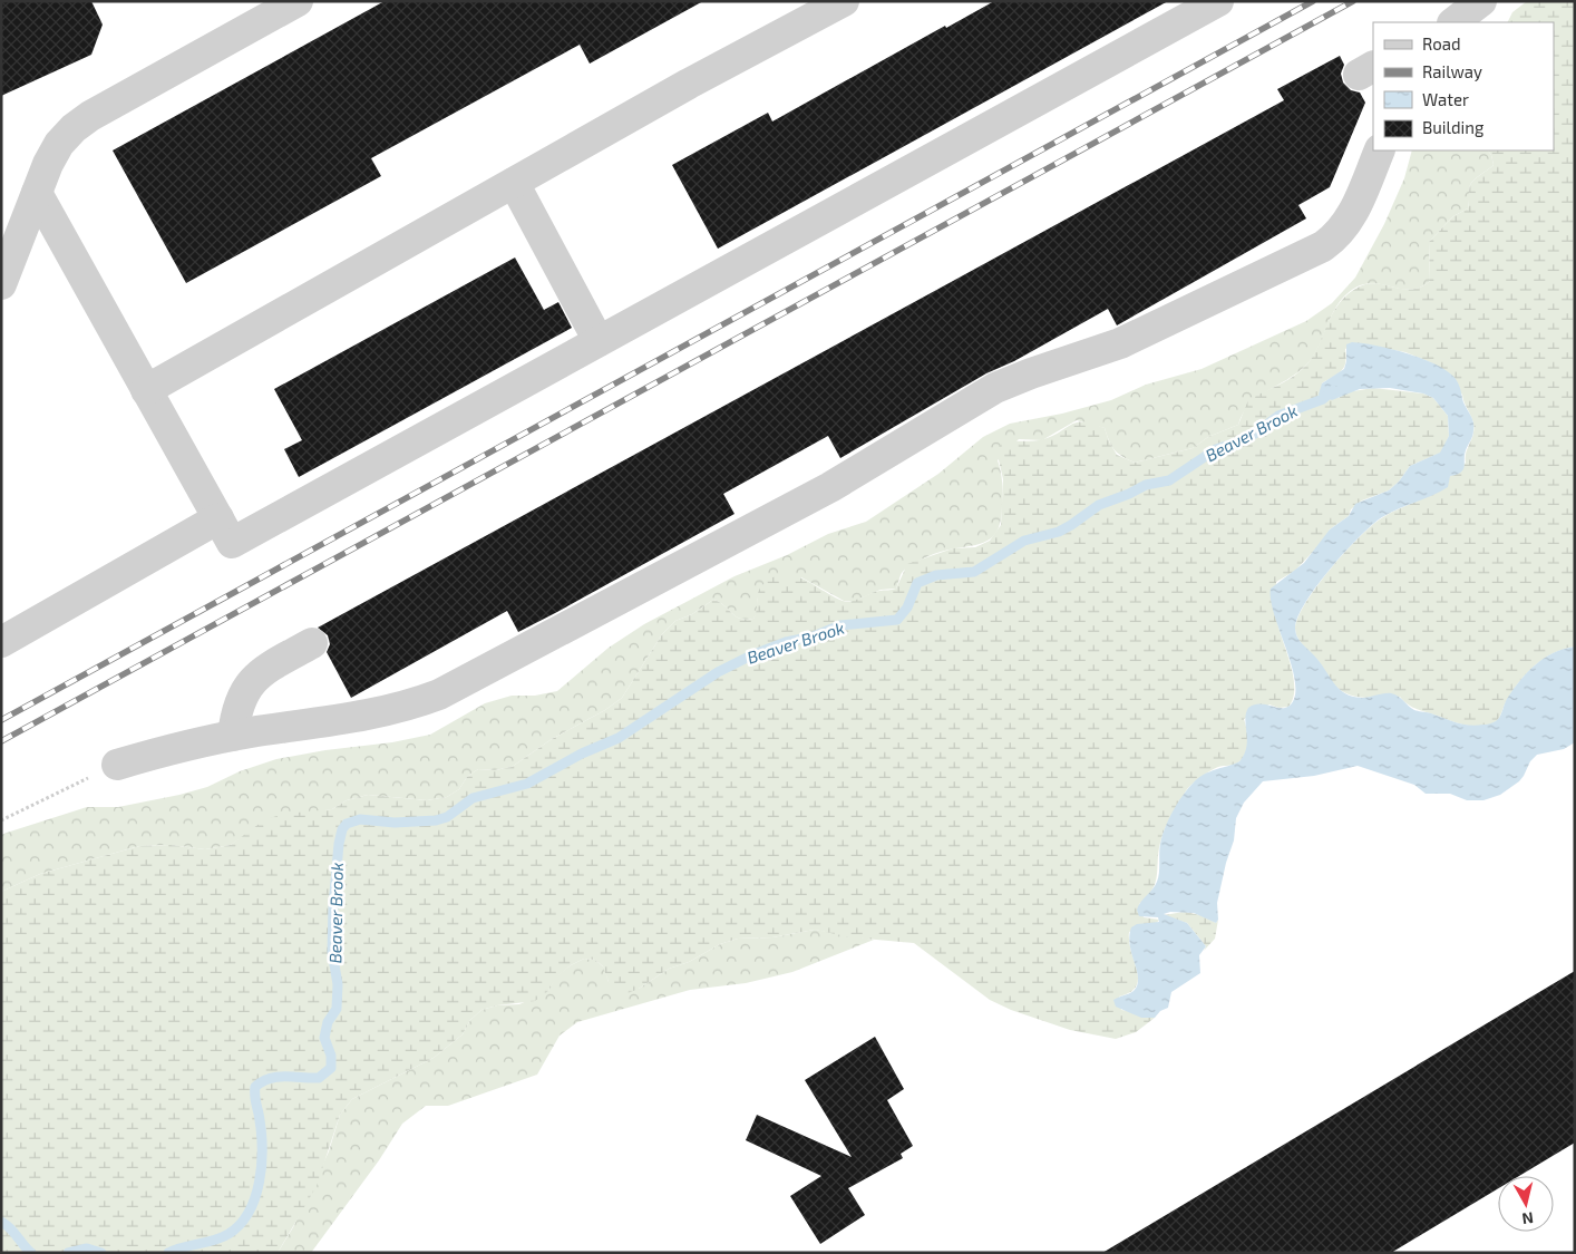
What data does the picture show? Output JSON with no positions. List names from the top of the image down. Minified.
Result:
{"water":["Beaver Brook"],"legend":["Road","Railway","Water","Building"],"north":"bottom"}
